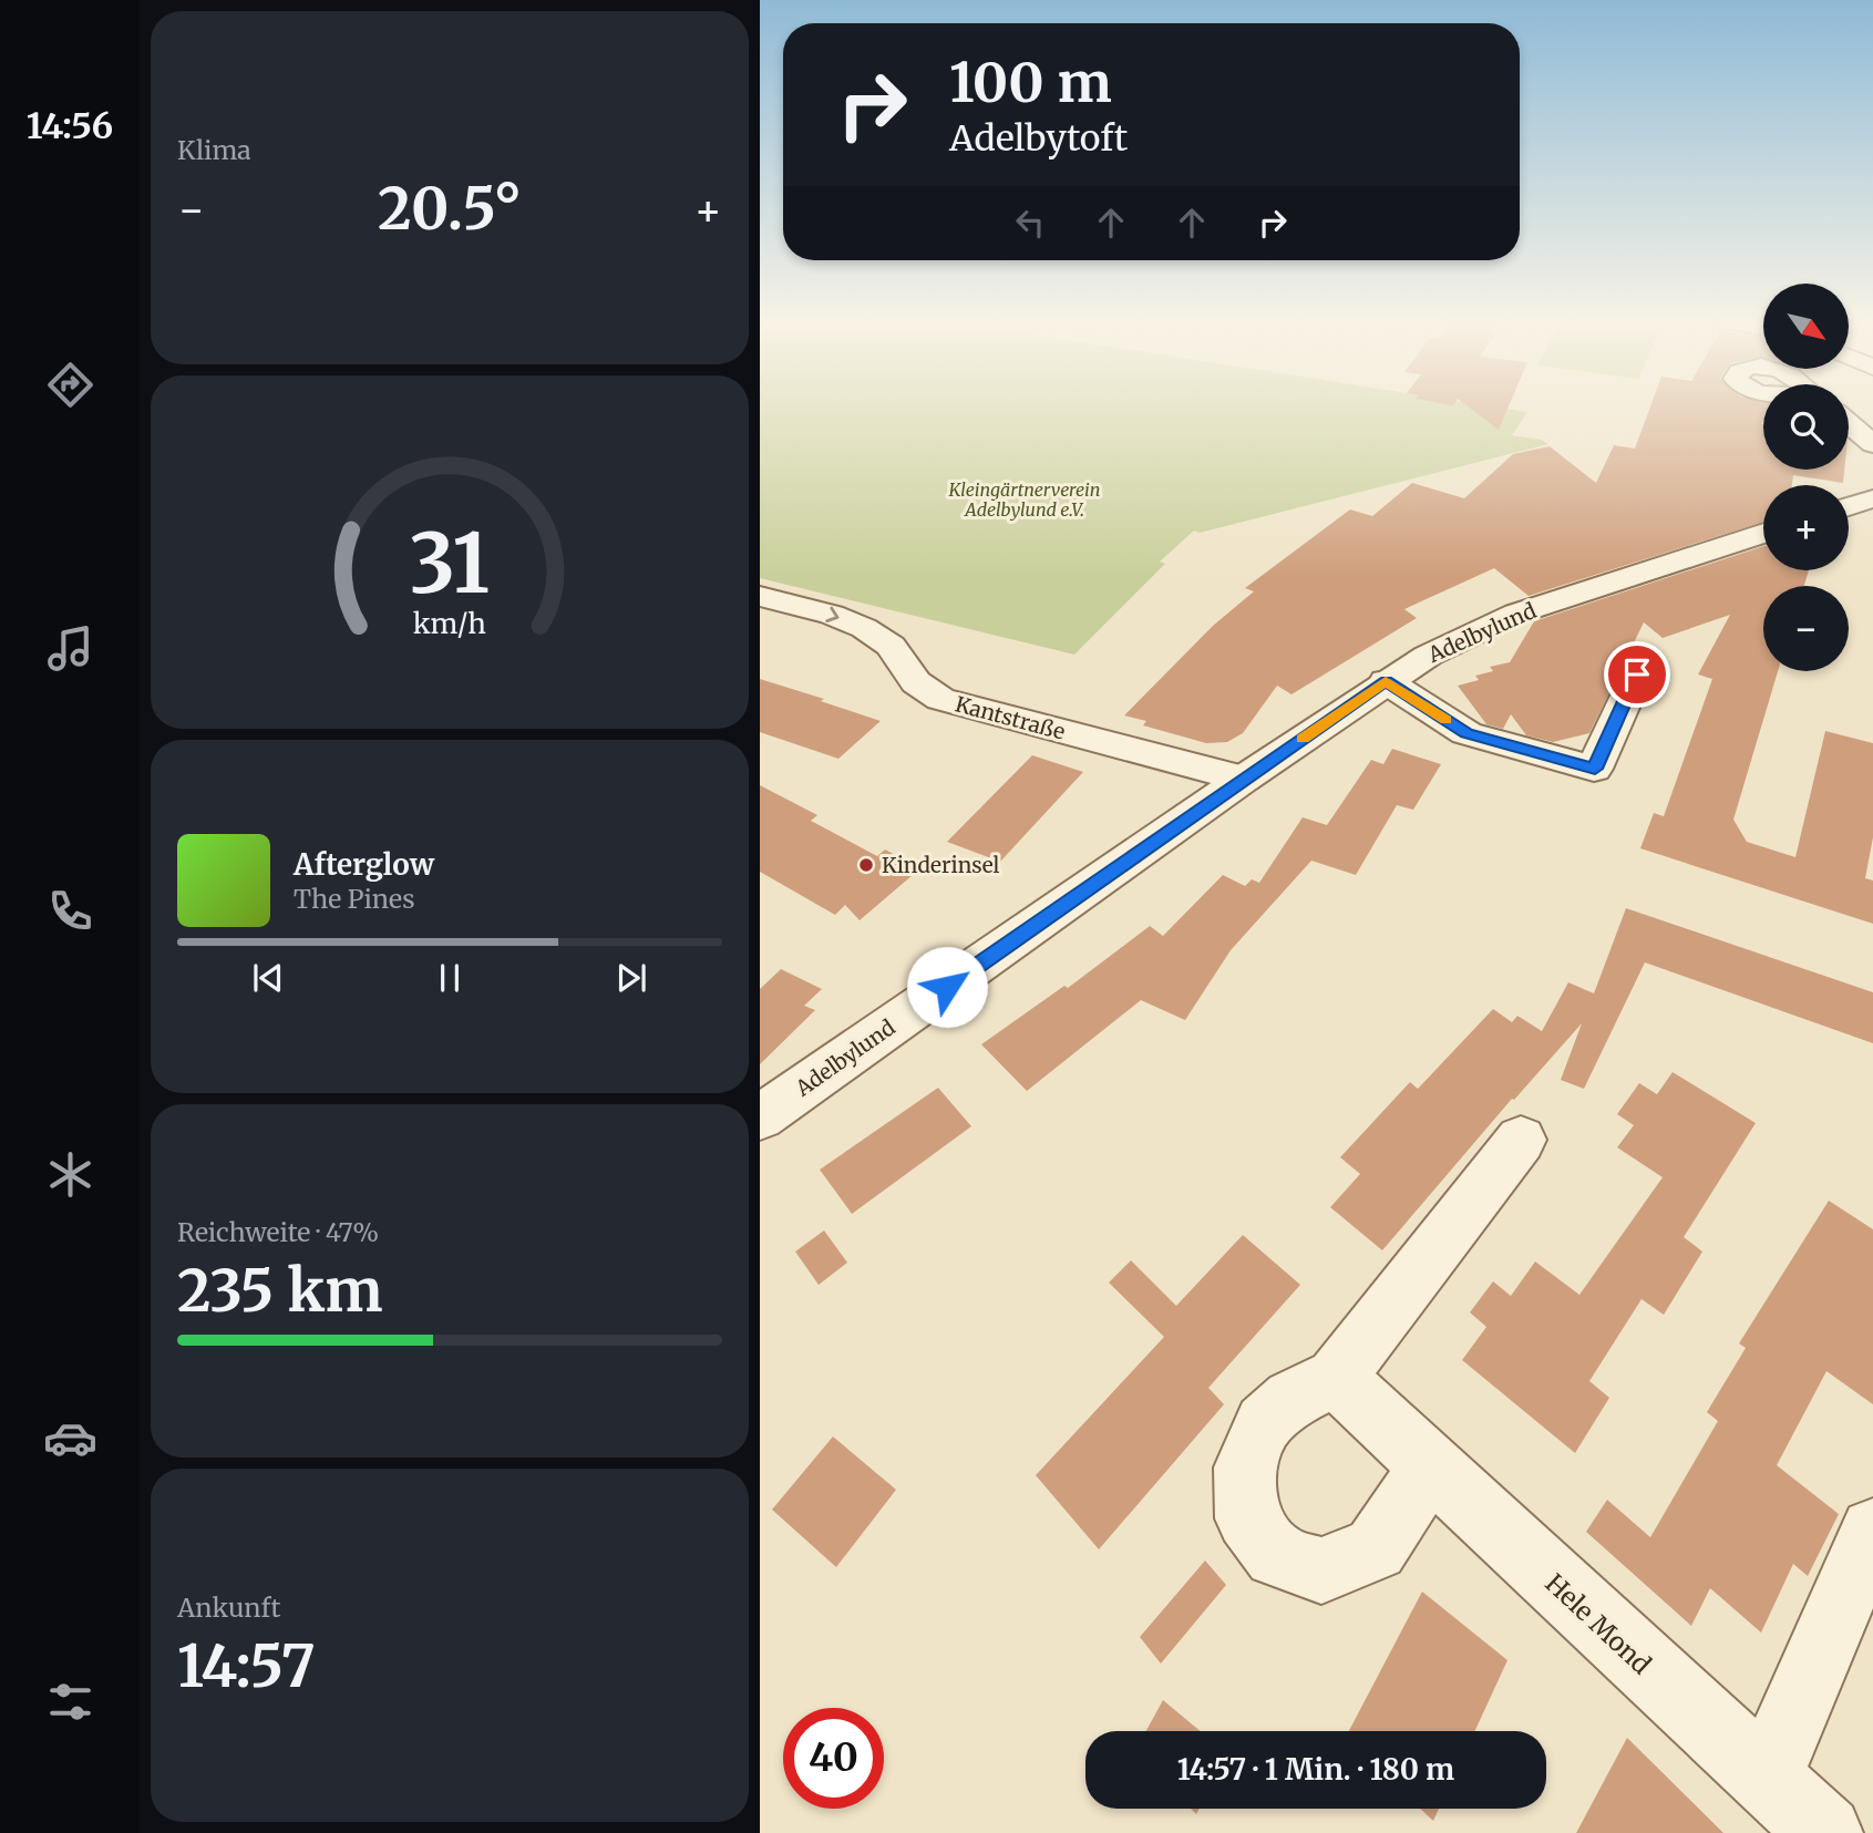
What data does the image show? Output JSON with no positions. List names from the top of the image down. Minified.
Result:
{"streets":{"street":["Adelbylund","Kantstraße","Hele Mond"]},"crossings":[["Adelbylund","Kantstraße"]],"one_way":["Kantstraße"],"parks":["Kleingärtnerverein Adelbylund e.V."],"places":["Kinderinsel"],"north":"bottom right","page":{"tabs":"14:56","tile":["Klima",["Reichweite · 47%","235 km"],["Ankunft","14:57"]],"turn":["100 m","Adelbytoft"],"heat":["−","20.5°","+"],"map_buttons":["+","−"],"song":["Afterglow","The Pines"],"limit":"40","trip":"14:57 · 1 Min. · 180 m","gauge":["31","km/h"]}}
